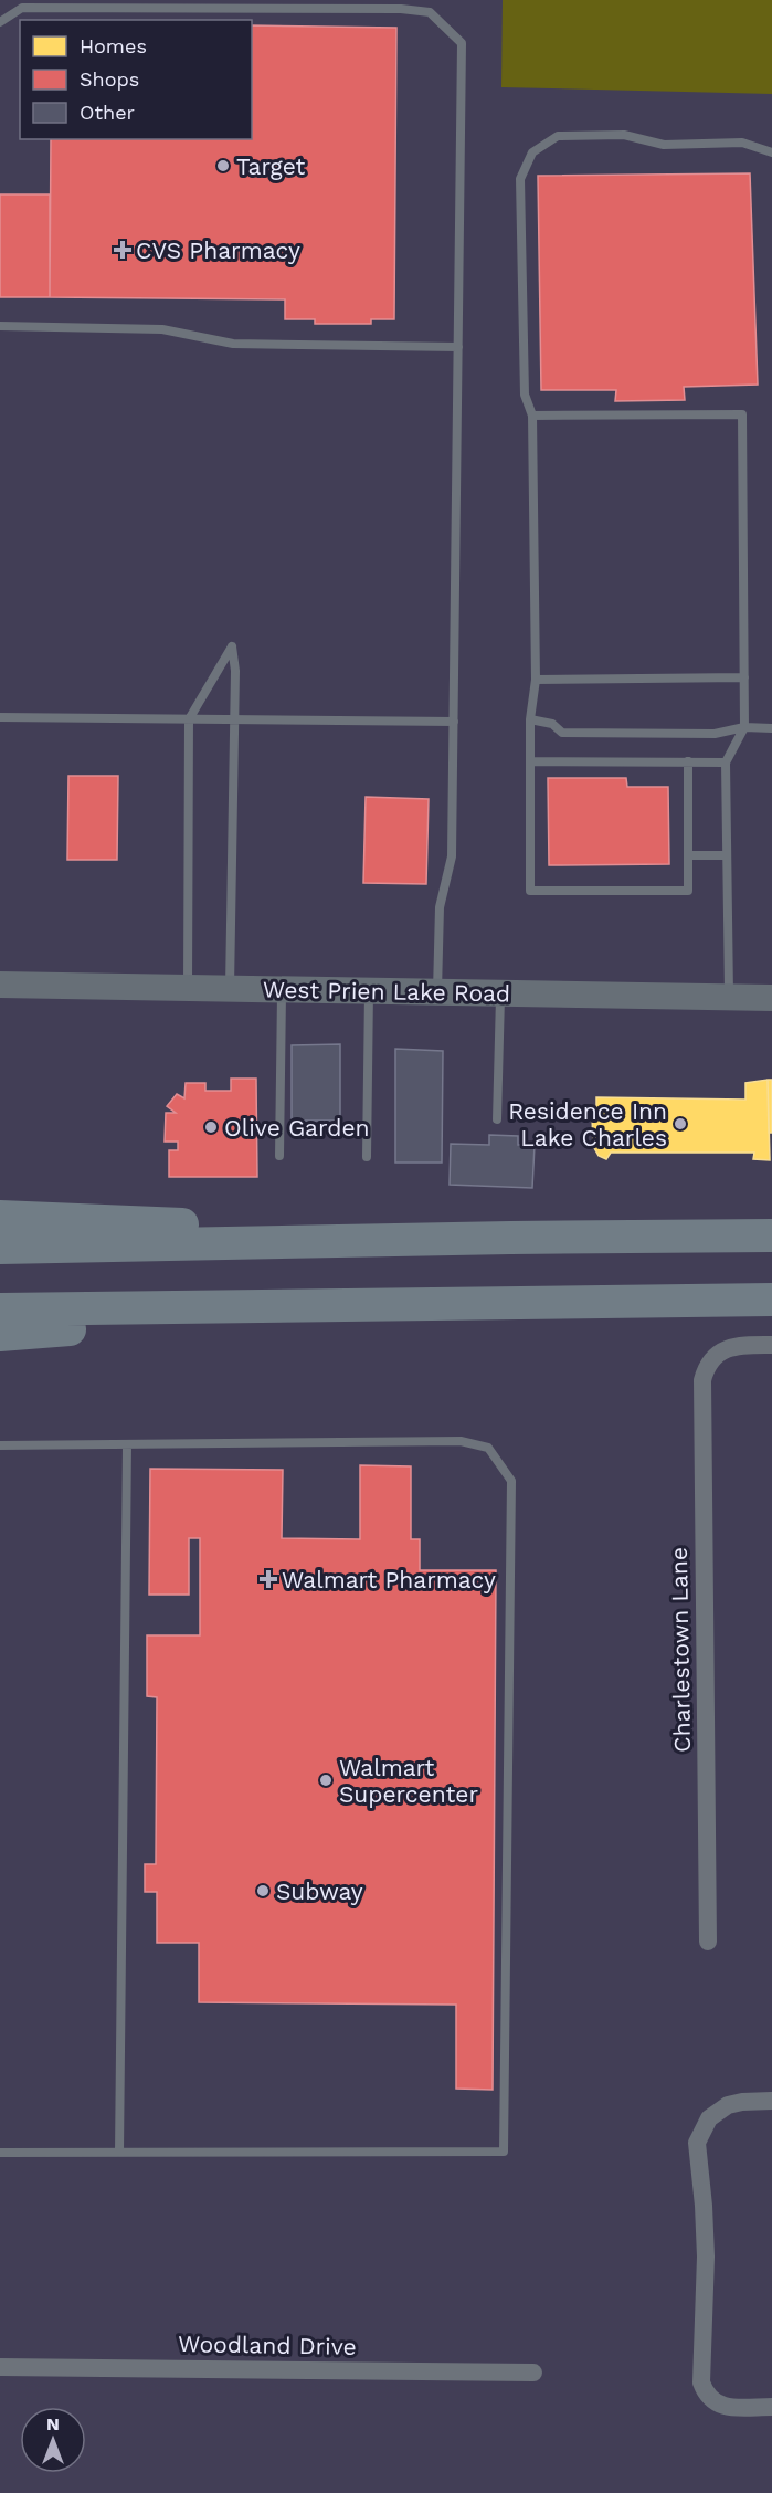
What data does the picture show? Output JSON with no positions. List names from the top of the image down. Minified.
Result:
{"streets":{"street":["West Prien Lake Road","Charlestown Lane","Woodland Drive"]},"places":{"other":["Target","Residence Inn Lake Charles","Olive Garden","Walmart Supercenter","Subway"],"health":["CVS Pharmacy","Walmart Pharmacy"]},"legend":["Homes","Shops","Other"],"north":"top"}
